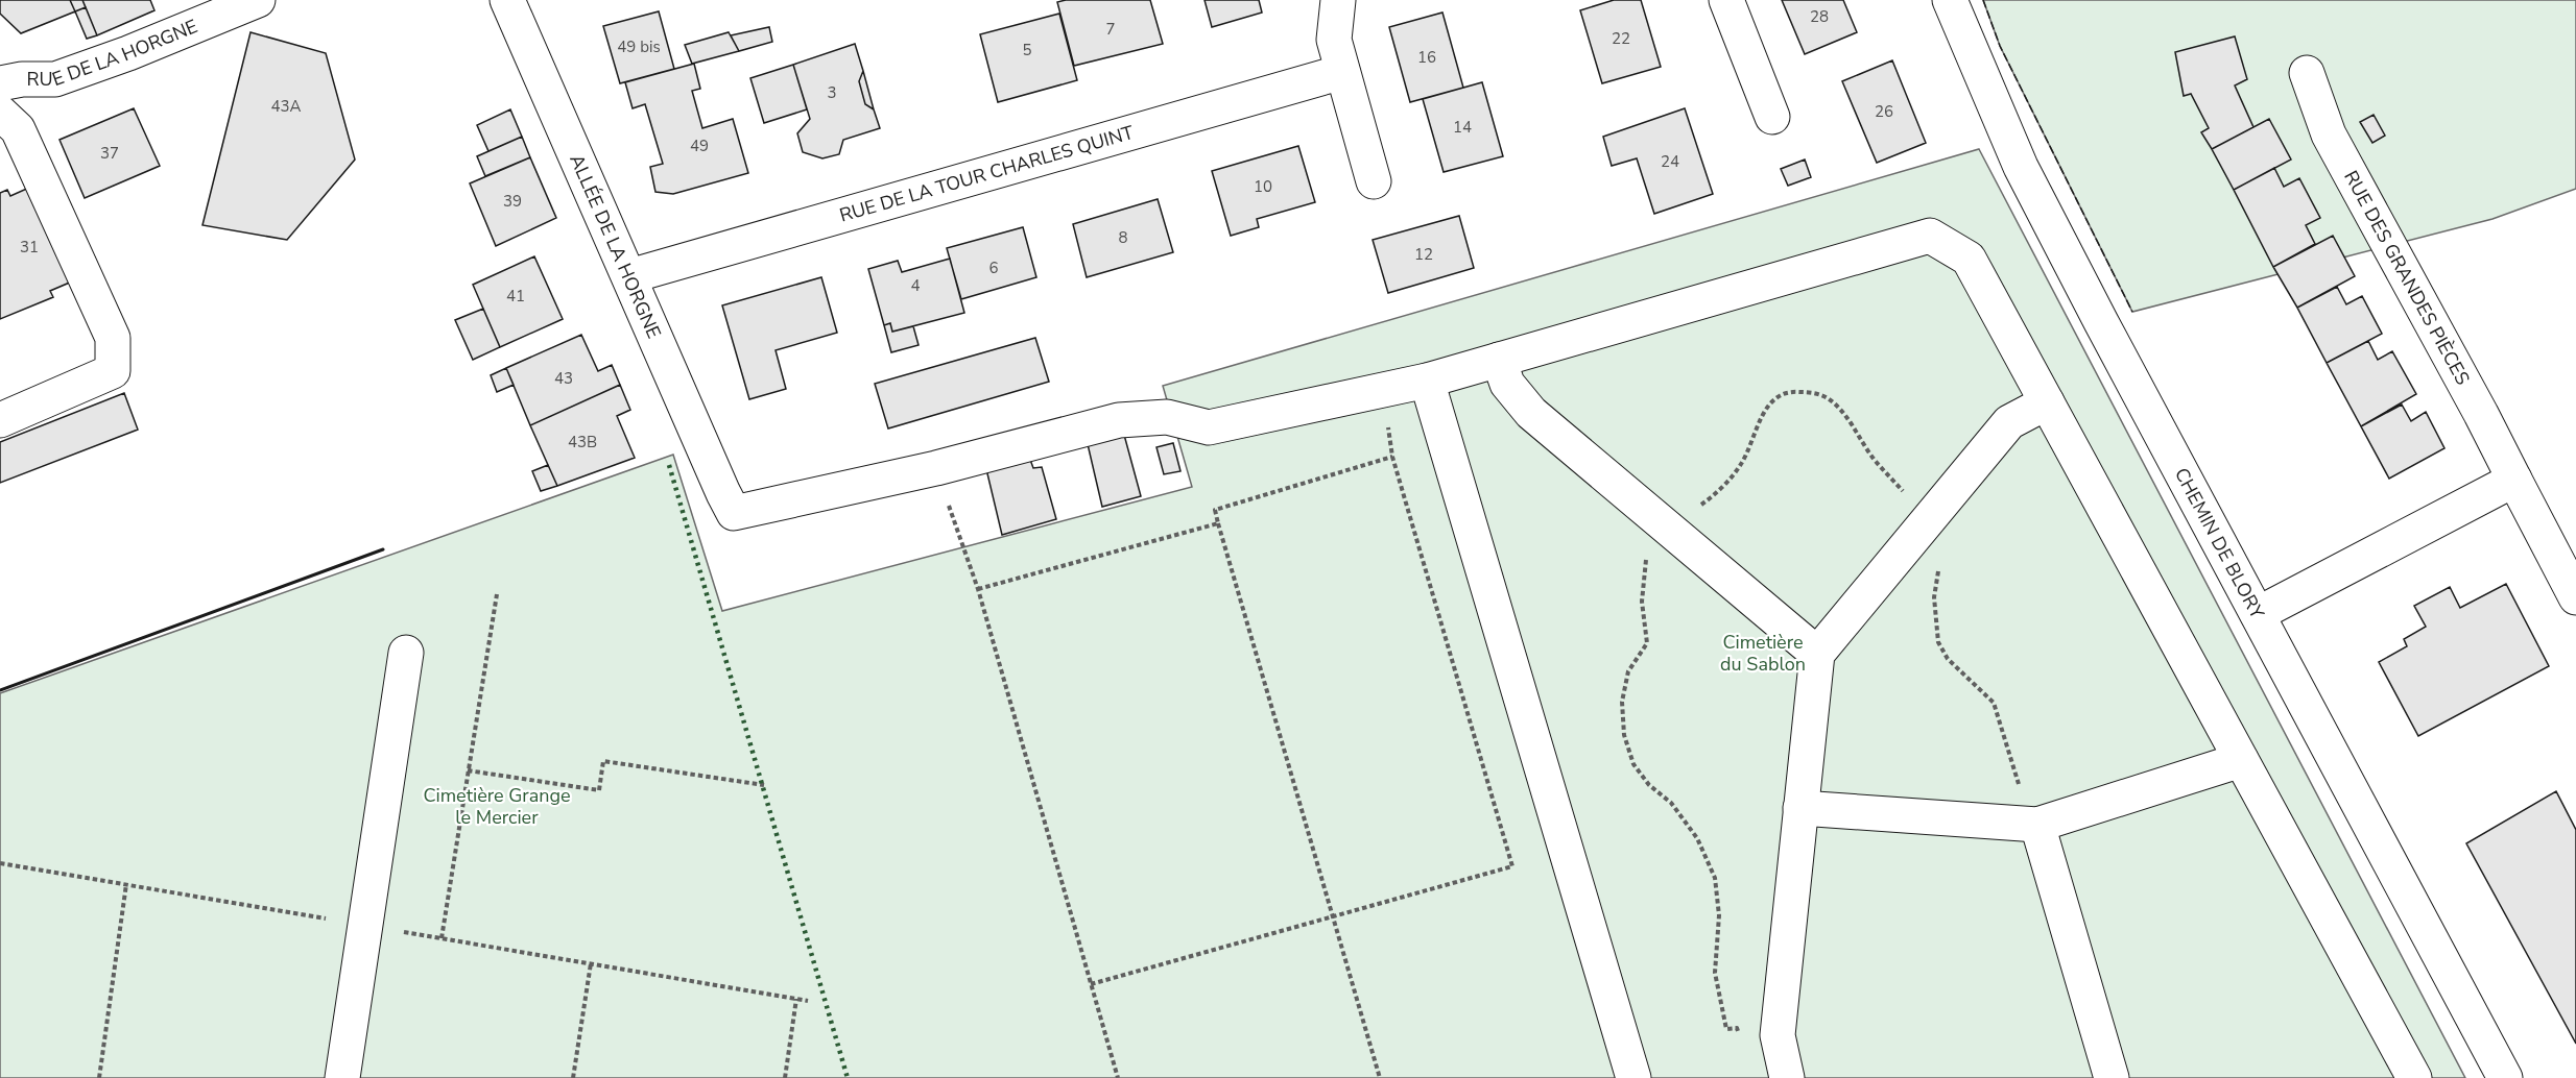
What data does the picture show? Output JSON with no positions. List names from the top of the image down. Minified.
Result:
{"streets":{"street":["RUE DE LA HORGNE","RUE DE LA TOUR CHARLES QUINT","ALLÉE DE LA HORGNE","RUE DES GRANDES PIÈCES","CHEMIN DE BLORY"]},"crossings":[["RUE DE LA TOUR CHARLES QUINT","ALLÉE DE LA HORGNE"]],"parks":["Cimetière du Sablon","Cimetière Grange le Mercier"],"house_numbers":["28","7","22","49 bis","5","16","3","43A","26","14","49","37","24","10","39","8","31","12","6","4","41","43","43B"]}
